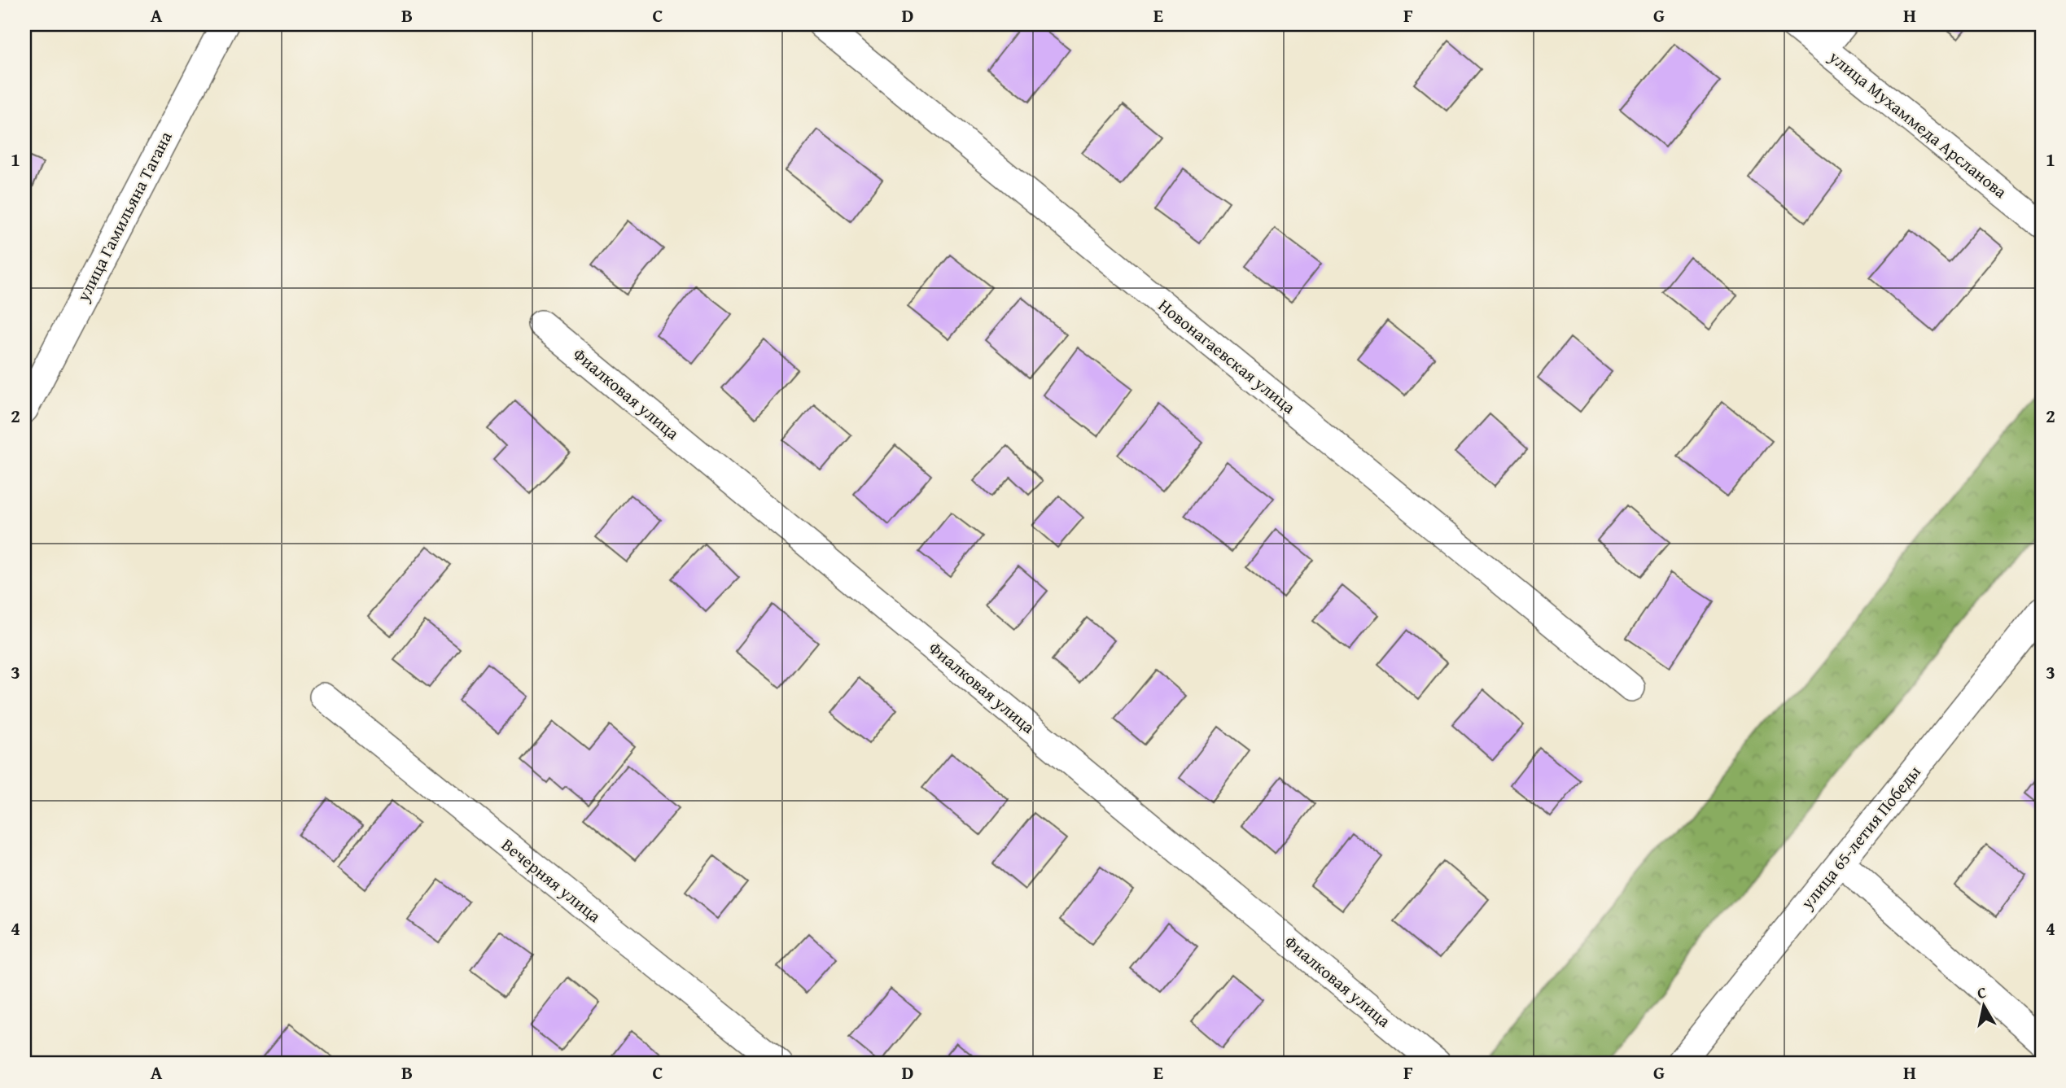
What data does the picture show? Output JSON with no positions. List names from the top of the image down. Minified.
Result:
{"streets":{"street":["улица Мухаммеда Арсланова","улица Гамильяна Тагана","Новонагаевская улица","Фиалковая улица","улица 65-летия Победы","Вечерняя улица"]},"north":"top","grid":{"columns":["A","B","C","D","E","F","G","H"],"rows":["1","2","3","4"]}}
